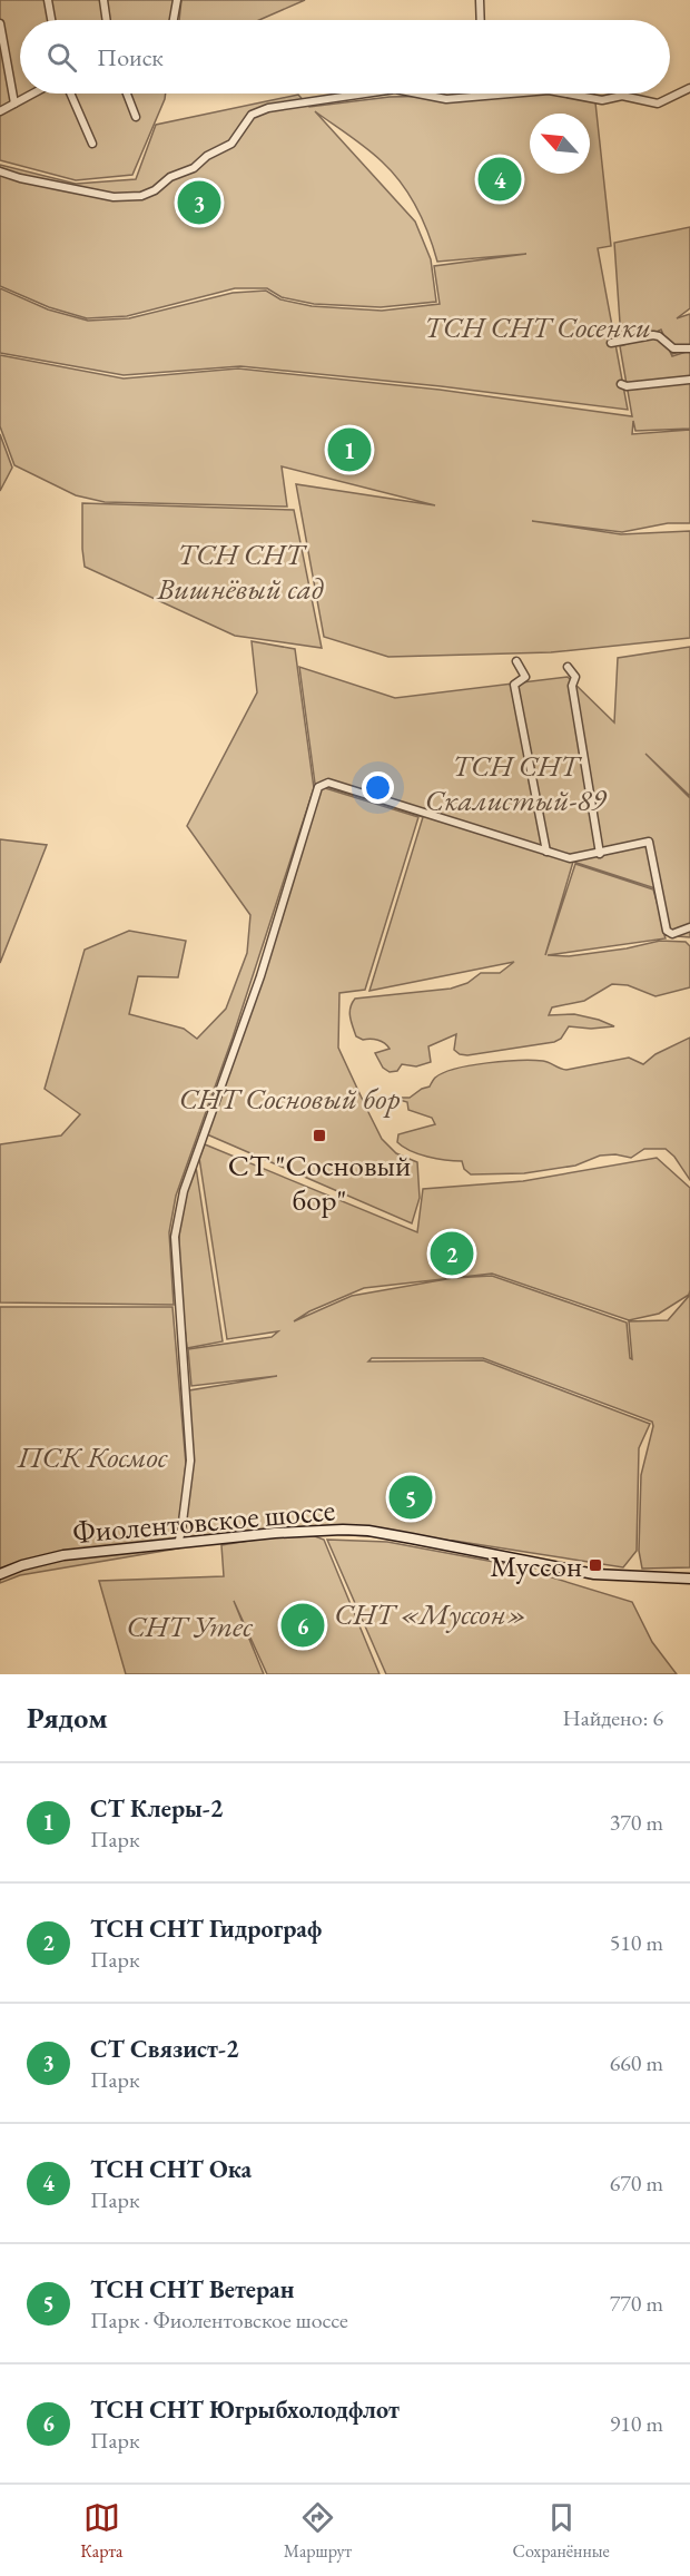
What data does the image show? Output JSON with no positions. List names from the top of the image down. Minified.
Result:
{"streets":{"main road":["Фиолентовское шоссе"]},"parks":["ТСН СНТ Сосенки","ТСН СНТ Вишнёвый сад","ТСН СНТ Скалистый-89","СНТ Сосновый бор","ПСК Космос","СНТ «Муссон»","СНТ Утес"],"places":{"transit":["СТ \"Сосновый бор\"","Муссон"]},"north":"top left","page":{"search":"Поиск","pins":["4","3","1","2","5","6"],"heading":["Рядом","Найдено: 6"],"list":[{"mark":"1","name":"СТ Клеры-2","note":"Парк","value":"370 m"},{"mark":"2","name":"ТСН СНТ Гидрограф","note":"Парк","value":"510 m"},{"mark":"3","name":"СТ Связист-2","note":"Парк","value":"660 m"},{"mark":"4","name":"ТСН СНТ Ока","note":"Парк","value":"670 m"},{"mark":"5","name":"ТСН СНТ Ветеран","note":"Парк · Фиолентовское шоссе","value":"770 m"},{"mark":"6","name":"ТСН СНТ Югрыбхолодфлот","note":"Парк","value":"910 m"}],"nav":["Карта","Маршрут","Сохранённые"]}}
